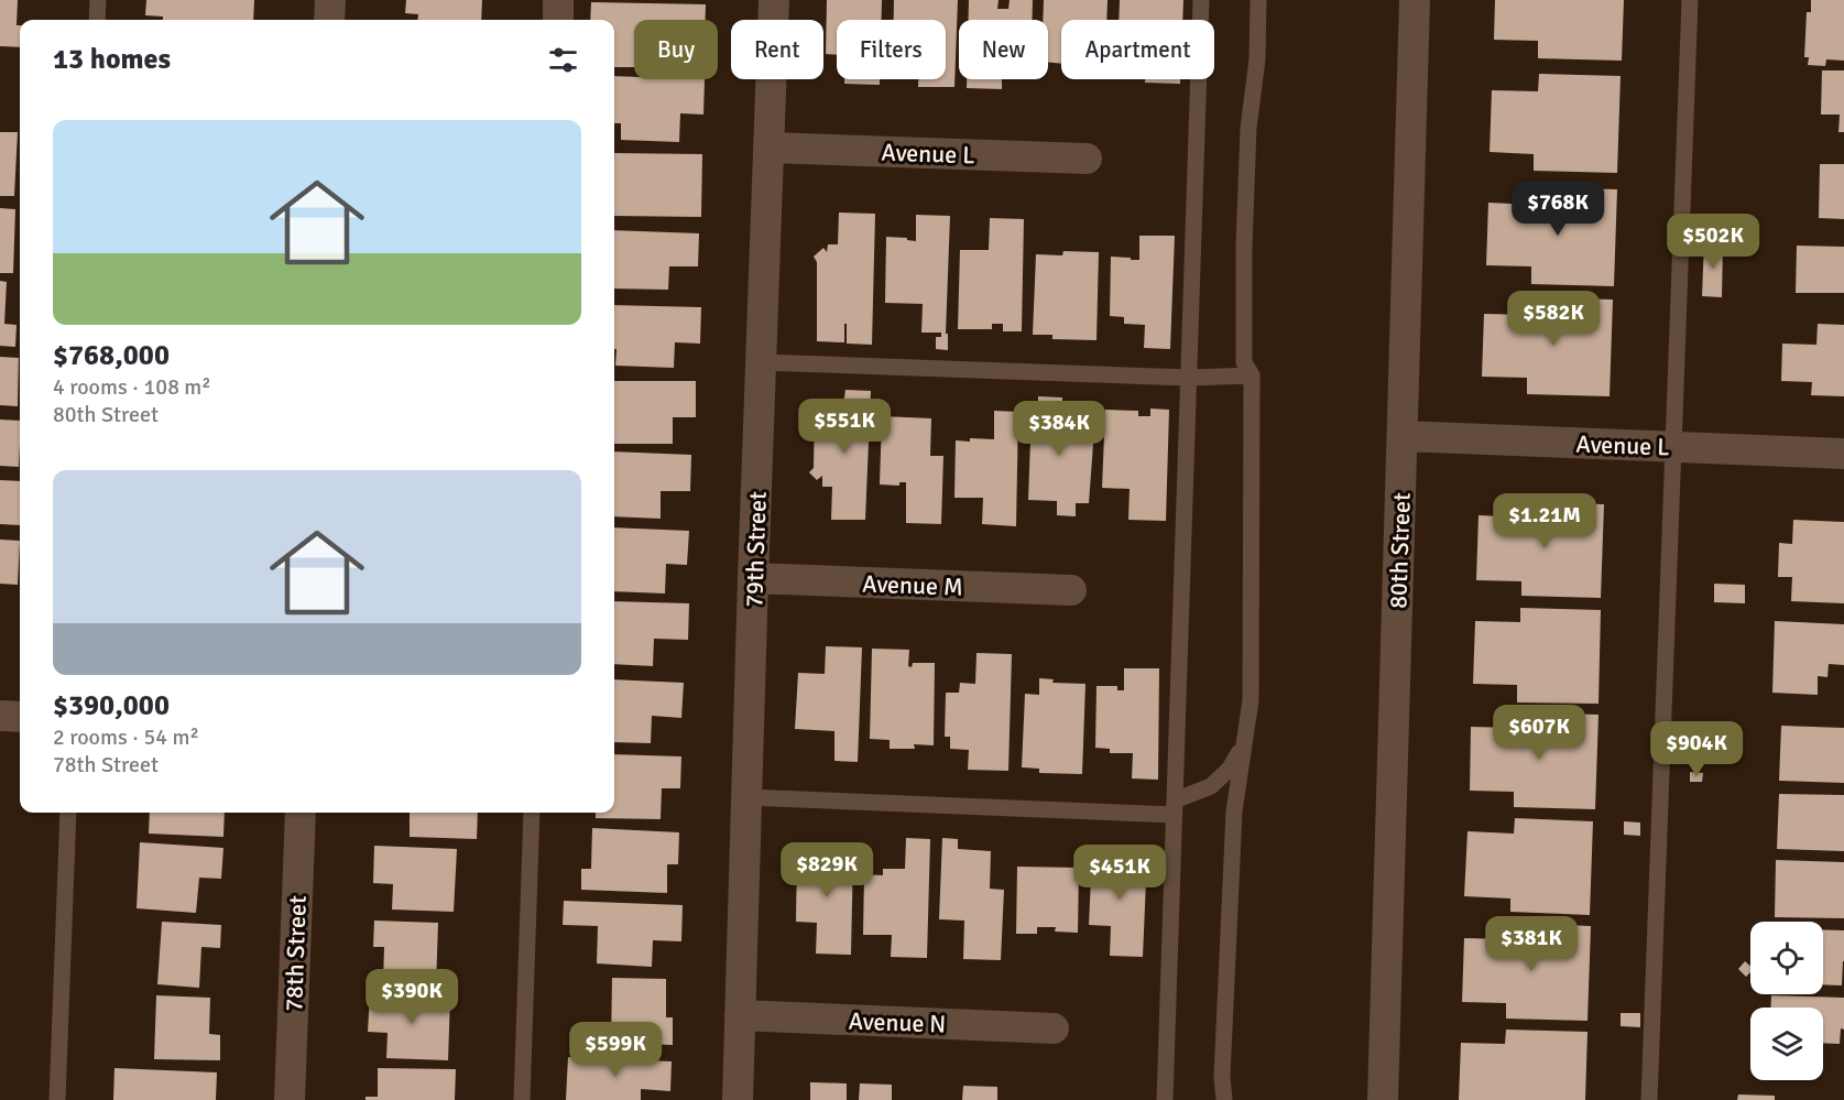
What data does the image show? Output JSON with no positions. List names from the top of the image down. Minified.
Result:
{"streets":{"street":["Avenue L","79th Street","80th Street","Avenue M","78th Street","Avenue N"]},"crossings":[["Avenue L","79th Street"],["Avenue L","80th Street"],["79th Street","Avenue M"],["79th Street","Avenue N"]],"page":{"chip":["Buy","Rent","Filters","New","Apartment"],"heading":"13 homes","list":[{"name":"$768,000","note":"4 rooms · 108 m² · 80th Street"},{"name":"$390,000","note":"2 rooms · 54 m² · 78th Street"}],"price":["$768K","$502K","$582K","$551K","$384K","$1.21M","$607K","$904K","$829K","$451K","$381K","$390K","$599K"]}}
